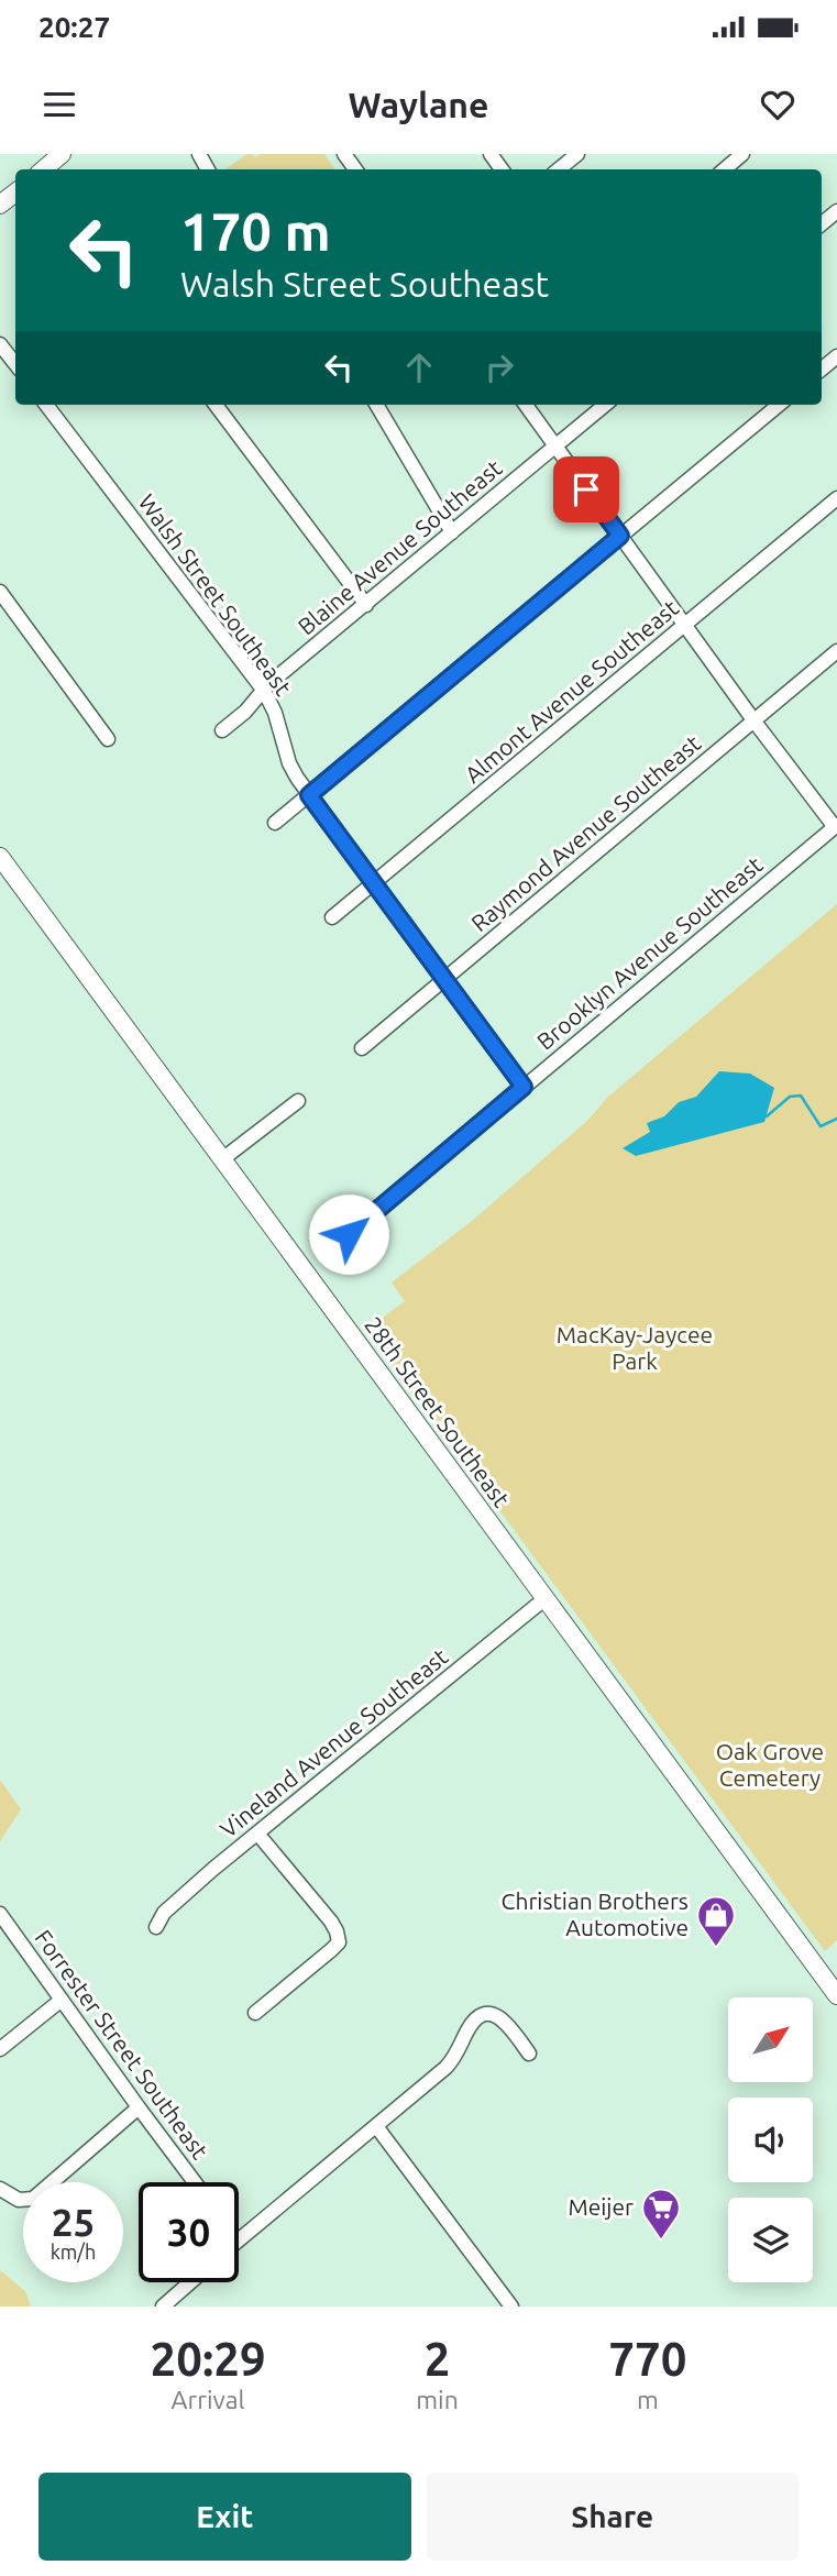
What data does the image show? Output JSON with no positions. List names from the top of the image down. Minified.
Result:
{"streets":{"main road":["28th Street Southeast"],"street":["Blaine Avenue Southeast","Walsh Street Southeast","Almont Avenue Southeast","Raymond Avenue Southeast","Brooklyn Avenue Southeast","Vineland Avenue Southeast","Forrester Street Southeast"]},"crossings":[["Blaine Avenue Southeast","Walsh Street Southeast"],["Walsh Street Southeast","Almont Avenue Southeast"],["Walsh Street Southeast","Raymond Avenue Southeast"],["Walsh Street Southeast","Brooklyn Avenue Southeast"],["28th Street Southeast","Vineland Avenue Southeast"]],"parks":["MacKay-Jaycee Park","Oak Grove Cemetery"],"places":{"shop":["Christian Brothers Automotive"],"supermarket":["Meijer"]},"north":"top right","page":{"status":"20:27","header":"Waylane","turn":["170 m","Walsh Street Southeast"],"speed":"25 km/h","limit":"30","eta":["20:29","Arrival","2","min","770","m"],"buttons":["Exit","Share"]}}
